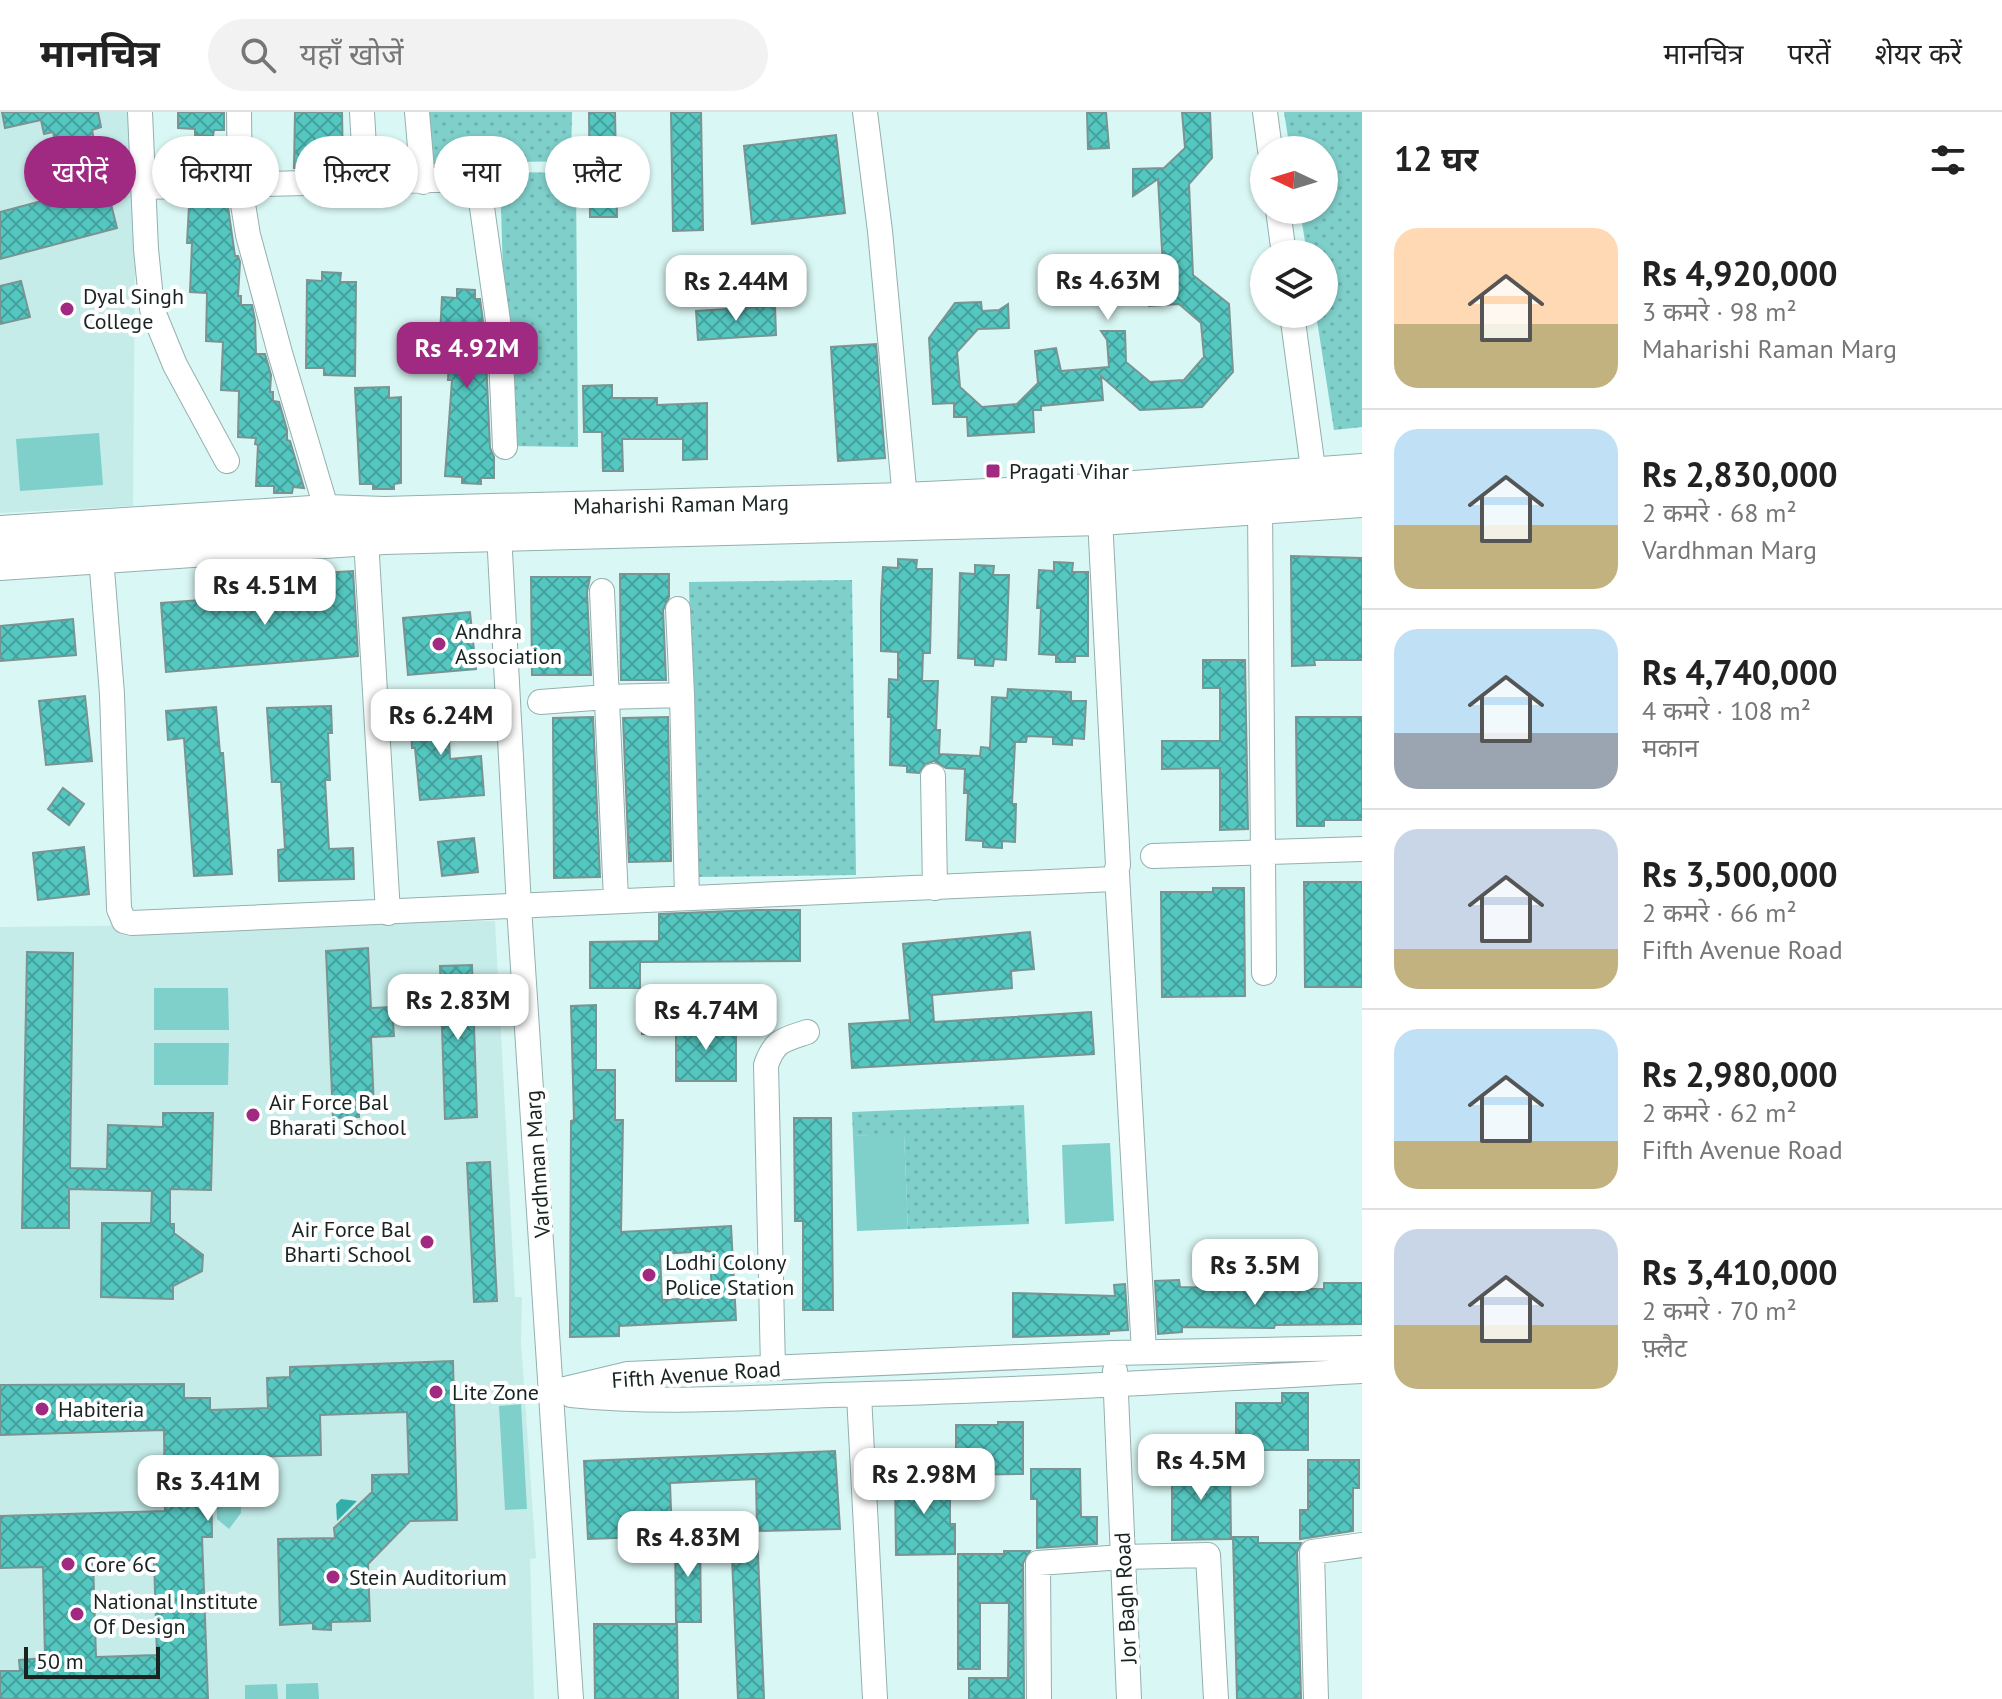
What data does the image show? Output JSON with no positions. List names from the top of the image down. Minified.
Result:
{"streets":{"main road":["Maharishi Raman Marg"],"street":["Vardhman Marg","Fifth Avenue Road","Jor Bagh Road"]},"crossings":[["Maharishi Raman Marg","Vardhman Marg"],["Vardhman Marg","Fifth Avenue Road"],["Fifth Avenue Road","Jor Bagh Road"]],"places":{"other":["Dyal Singh College","Andhra Association","Air Force Bal Bharati School","Air Force Bal Bharti School","Lodhi Colony Police Station","Lite Zone","Habiteria","Core 6C","Stein Auditorium","National Institute Of Design"],"transit":["Pragati Vihar"]},"scale_bar":"50 m","north":"left","page":{"header":"मानचित्र","search":"यहाँ खोजें","nav":["मानचित्र","परतें","शेयर करें"],"heading":"12 घर","chip":["खरीदें","किराया","फ़िल्टर","नया","फ़्लैट"],"list":[{"name":"Rs 4,920,000","note":"3 कमरे · 98 m² · Maharishi Raman Marg"},{"name":"Rs 2,830,000","note":"2 कमरे · 68 m² · Vardhman Marg"},{"name":"Rs 4,740,000","note":"4 कमरे · 108 m² · मकान"},{"name":"Rs 3,500,000","note":"2 कमरे · 66 m² · Fifth Avenue Road"},{"name":"Rs 2,980,000","note":"2 कमरे · 62 m² · Fifth Avenue Road"},{"name":"Rs 3,410,000","note":"2 कमरे · 70 m² · फ़्लैट"}],"price":["Rs 4.63M","Rs 2.44M","Rs 4.92M","Rs 4.51M","Rs 6.24M","Rs 2.83M","Rs 4.74M","Rs 3.5M","Rs 4.5M","Rs 2.98M","Rs 3.41M","Rs 4.83M"],"scale":"50 m"}}
